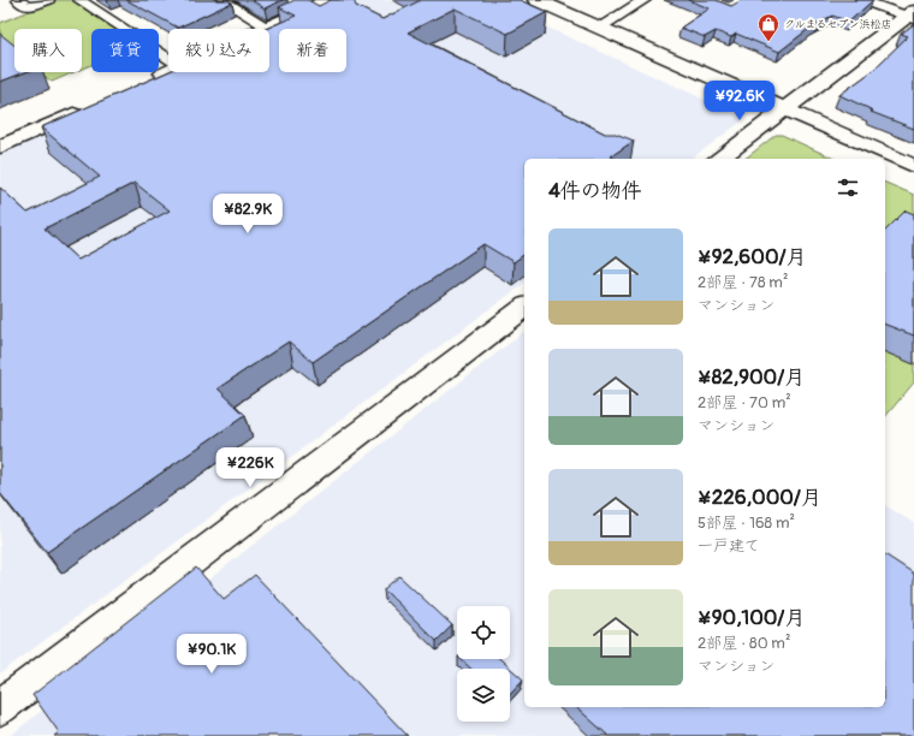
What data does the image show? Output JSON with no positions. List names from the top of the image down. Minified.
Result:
{"places":{"shop":["クルまるセブン浜松店"]},"page":{"chip":["購入","賃貸","絞り込み","新着"],"price":["¥92.6K","¥82.9K","¥226K","¥90.1K"],"heading":"4件の物件","list":[{"name":"¥92,600/月","note":"2部屋 · 78 m² · マンション"},{"name":"¥82,900/月","note":"2部屋 · 70 m² · マンション"},{"name":"¥226,000/月","note":"5部屋 · 168 m² · 一戸建て"},{"name":"¥90,100/月","note":"2部屋 · 80 m² · マンション"}]}}
